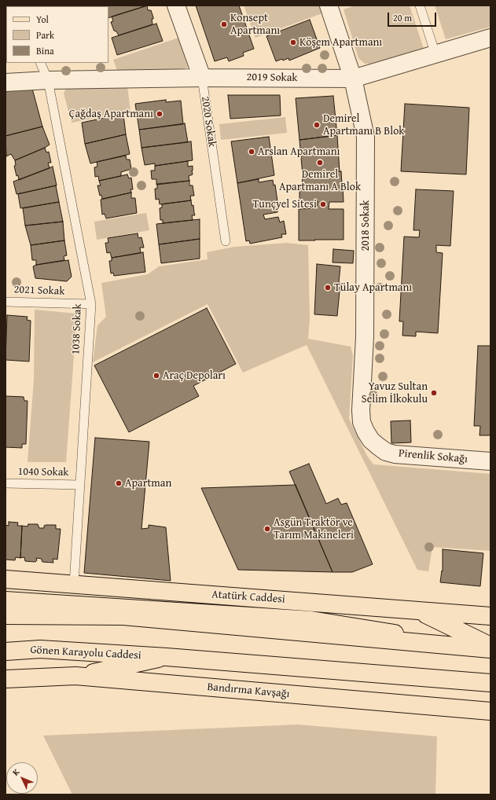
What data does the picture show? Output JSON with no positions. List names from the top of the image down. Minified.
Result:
{"streets":{"main road":["Atatürk Caddesi","Gönen Karayolu Caddesi","Bandırma Kavşağı"],"street":["2019 Sokak","2020 Sokak","2018 Sokak","Pirenlik Sokağı"],"lane":["2021 Sokak","1038 Sokak","1040 Sokak"]},"crossings":[["2019 Sokak","2020 Sokak"],["2019 Sokak","2018 Sokak"],["2019 Sokak","1038 Sokak"],["2018 Sokak","Pirenlik Sokağı"],["2021 Sokak","1038 Sokak"],["1038 Sokak","1040 Sokak"],["1038 Sokak","Atatürk Caddesi"]],"places":["Konsept Apartmanı","Köşem Apartmanı","Çağdaş Apartmanı","Demirel Apartmanı B Blok","Arslan Apartmanı","Demirel Apartmanı A Blok","Tunçyel Sitesi","Tülay Apartmanı","Araç Depoları","Yavuz Sultan Selim İlkokulu","Apartman","Asgün Traktör ve Tarım Makineleri"],"legend":["Yol","Park","Bina"],"scale_bar":"20 m","north":"top left"}
